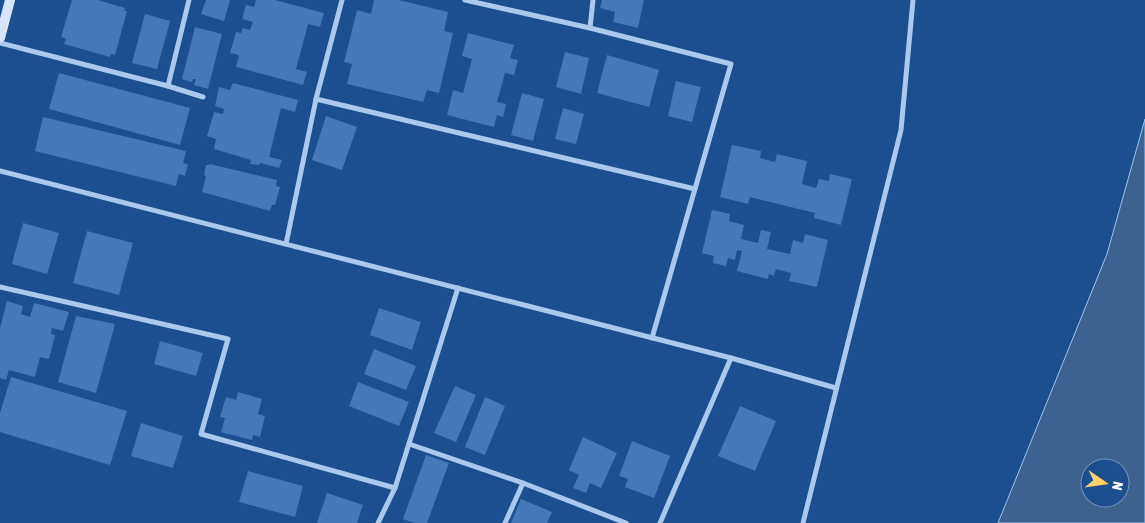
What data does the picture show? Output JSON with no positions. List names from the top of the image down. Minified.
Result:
{"north":"right"}
